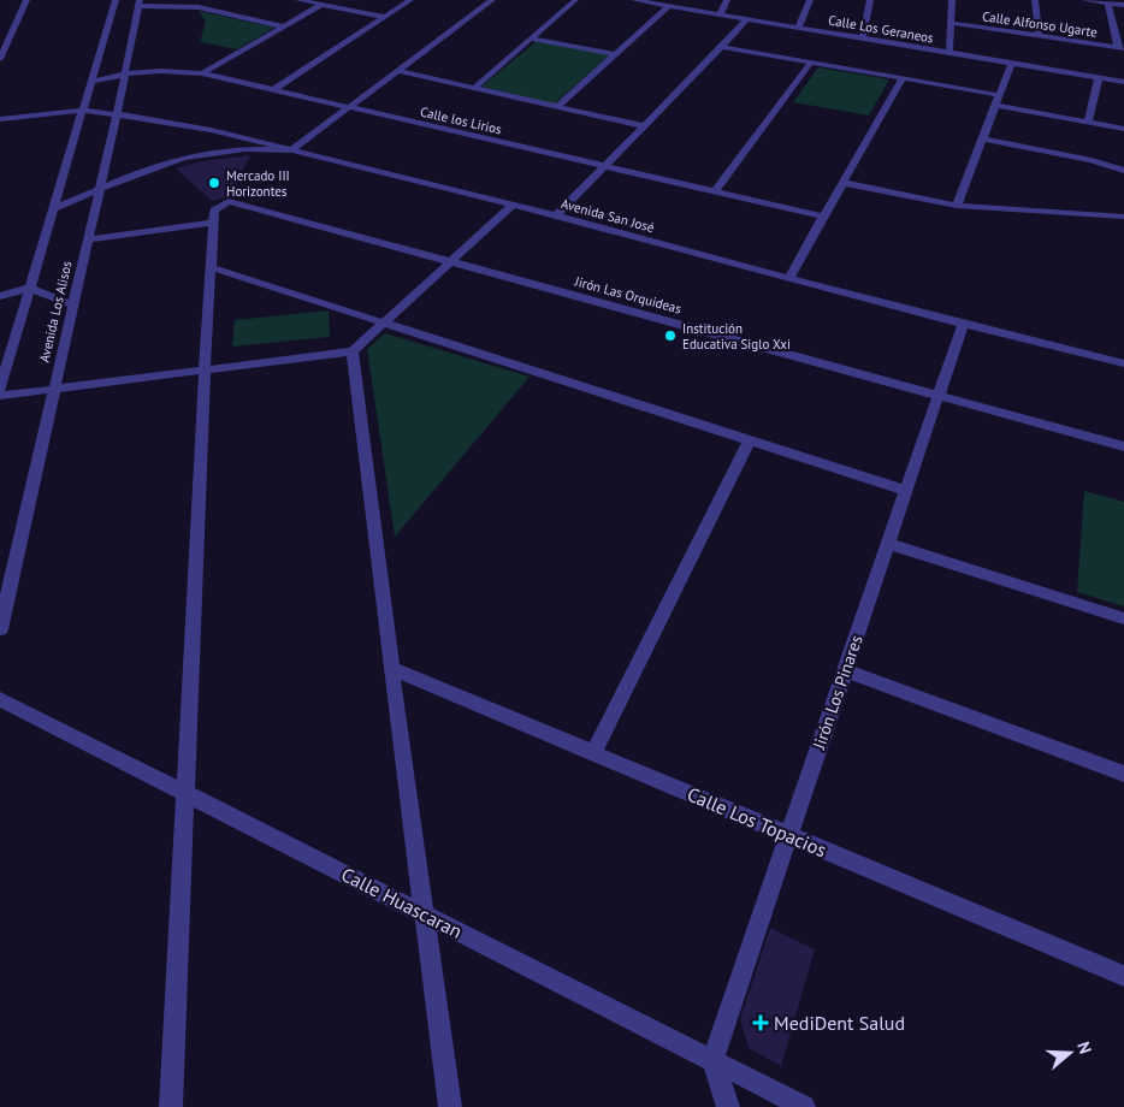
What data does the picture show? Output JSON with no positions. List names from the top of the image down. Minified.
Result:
{"streets":{"street":["Calle Alfonso Ugarte","Calle Los Geraneos","Calle los Lirios","Avenida San José","Jirón Las Orquideas","Avenida Los Alisos","Jirón Los Pinares","Calle Los Topacios","Calle Huascaran"]},"crossings":[["Calle los Lirios","Avenida Los Alisos"],["Avenida San José","Avenida Los Alisos"],["Avenida San José","Jirón Los Pinares"],["Jirón Las Orquideas","Jirón Los Pinares"],["Jirón Los Pinares","Calle Los Topacios"],["Jirón Los Pinares","Calle Huascaran"]],"places":{"other":["Mercado III Horizontes","Institución Educativa Siglo Xxi"],"health":["MediDent Salud"]},"north":"right"}
